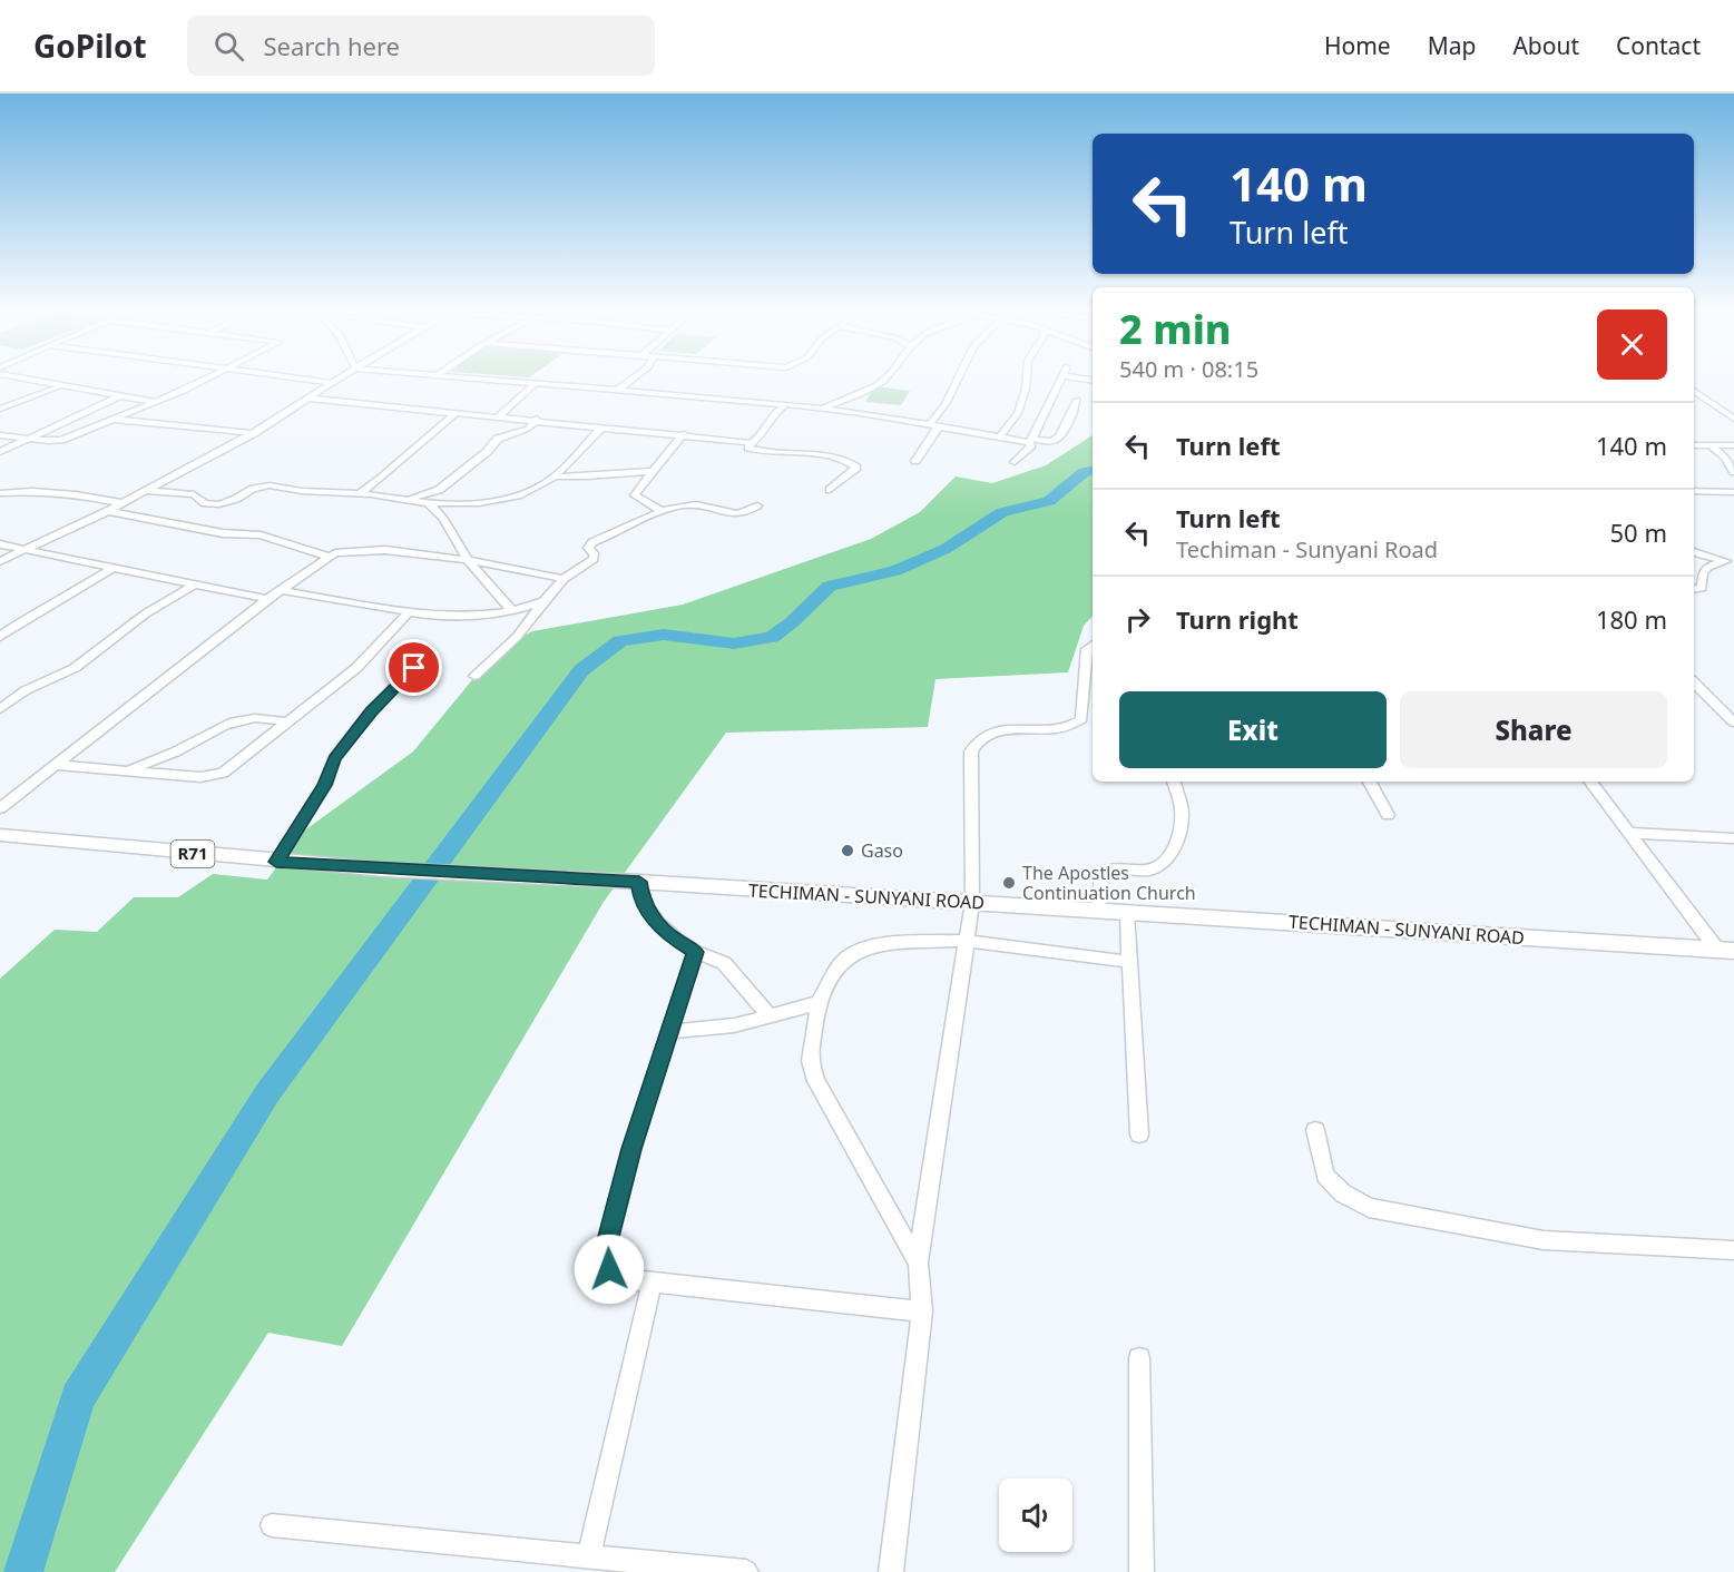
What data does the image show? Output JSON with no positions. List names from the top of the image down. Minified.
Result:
{"streets":{"main road":["R71","TECHIMAN - SUNYANI ROAD"]},"places":["Gaso","The Apostles Continuation Church"],"page":{"header":"GoPilot","search":"Search here","nav":["Home","Map","About","Contact"],"turn":["140 m","Turn left"],"heading":["2 min","540 m · 08:15"],"list":[{"name":"Turn left","value":"140 m"},{"name":"Turn left","note":"Techiman - Sunyani Road","value":"50 m"},{"name":"Turn right","value":"180 m"}],"buttons":["Exit","Share"]}}
